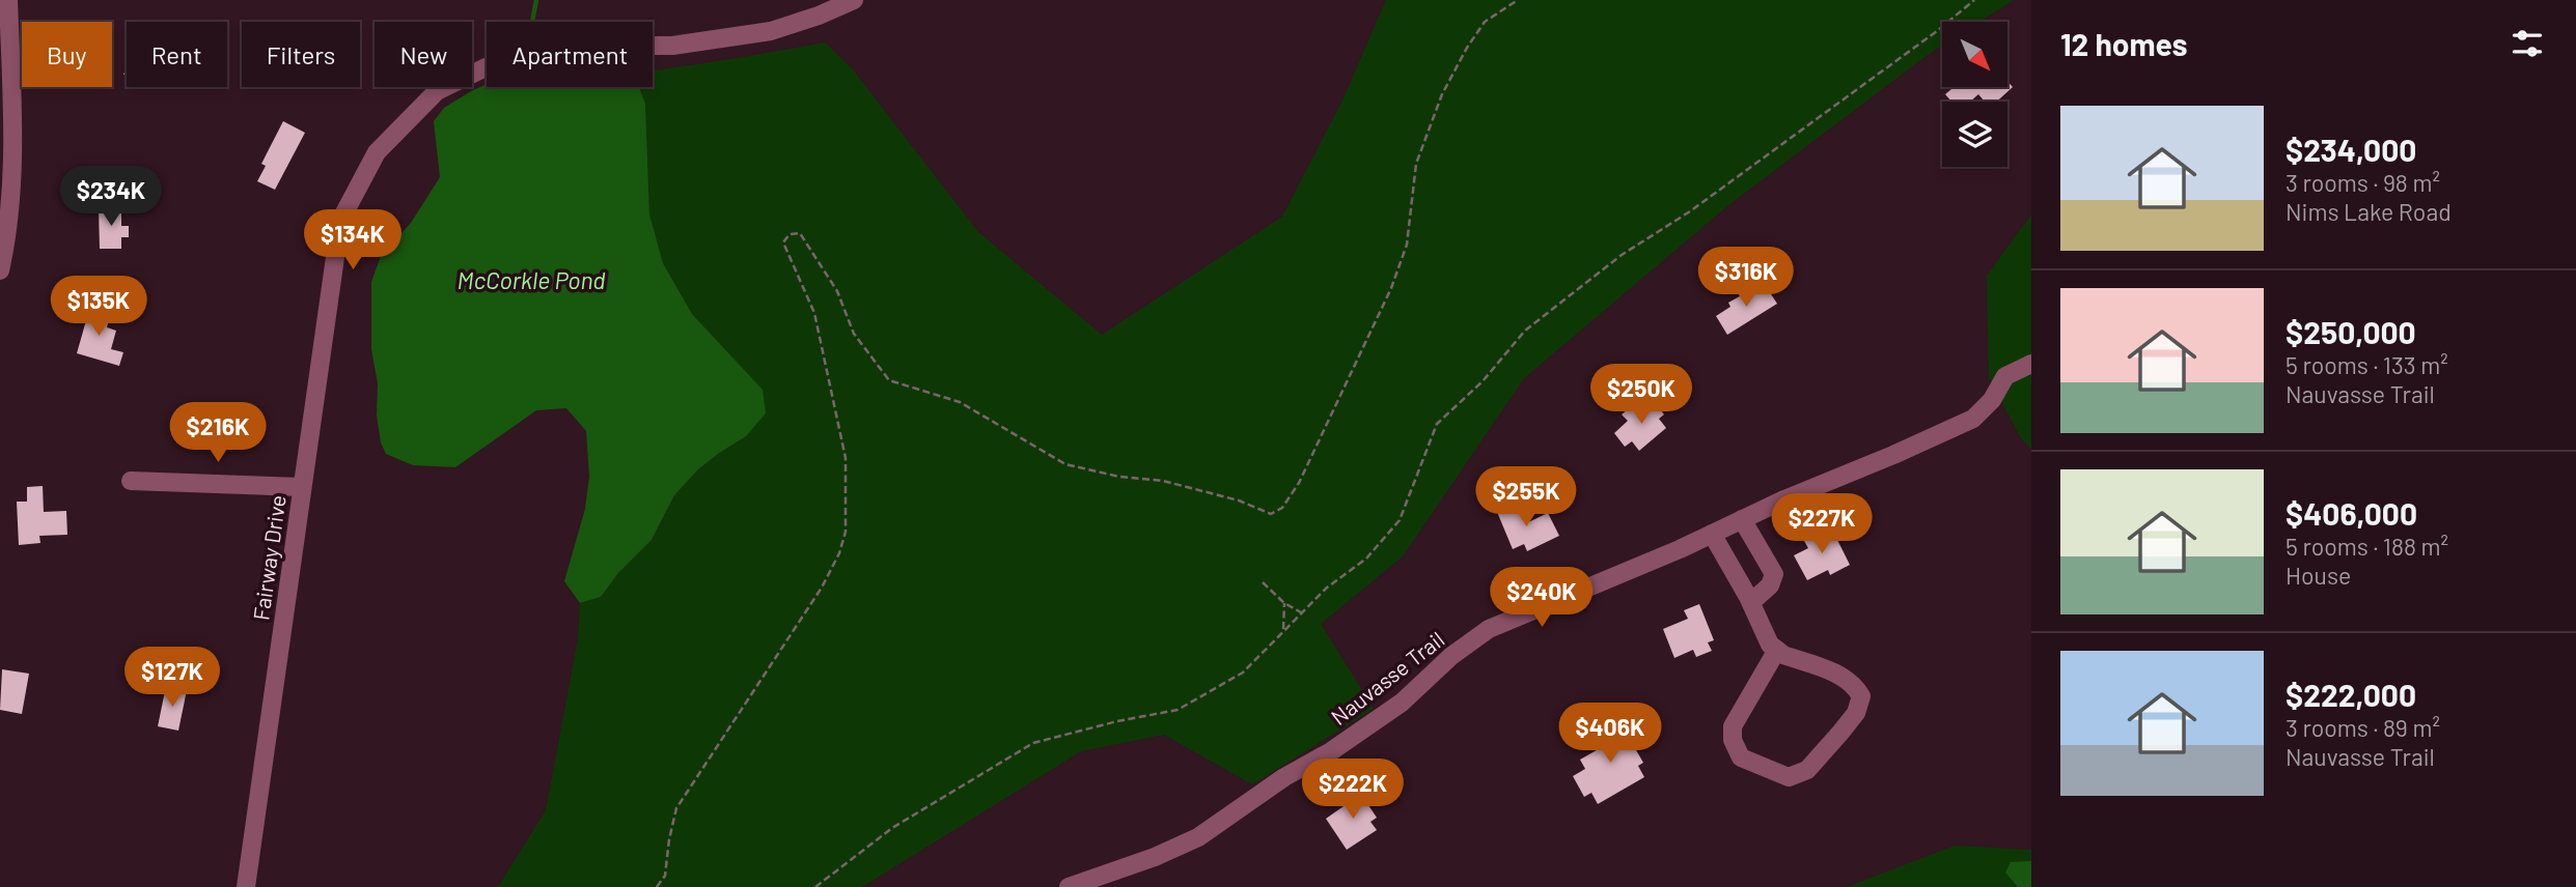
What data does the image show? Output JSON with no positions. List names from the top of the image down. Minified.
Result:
{"streets":{"street":["Fairway Drive","Nauvasse Trail"]},"water":["McCorkle Pond"],"north":"bottom right","page":{"heading":"12 homes","chip":["Buy","Rent","Filters","New","Apartment"],"list":[{"name":"$234,000","note":"3 rooms · 98 m² · Nims Lake Road"},{"name":"$250,000","note":"5 rooms · 133 m² · Nauvasse Trail"},{"name":"$406,000","note":"5 rooms · 188 m² · House"},{"name":"$222,000","note":"3 rooms · 89 m² · Nauvasse Trail"}],"price":["$234K","$134K","$316K","$135K","$250K","$216K","$255K","$227K","$240K","$127K","$406K","$222K"]}}
